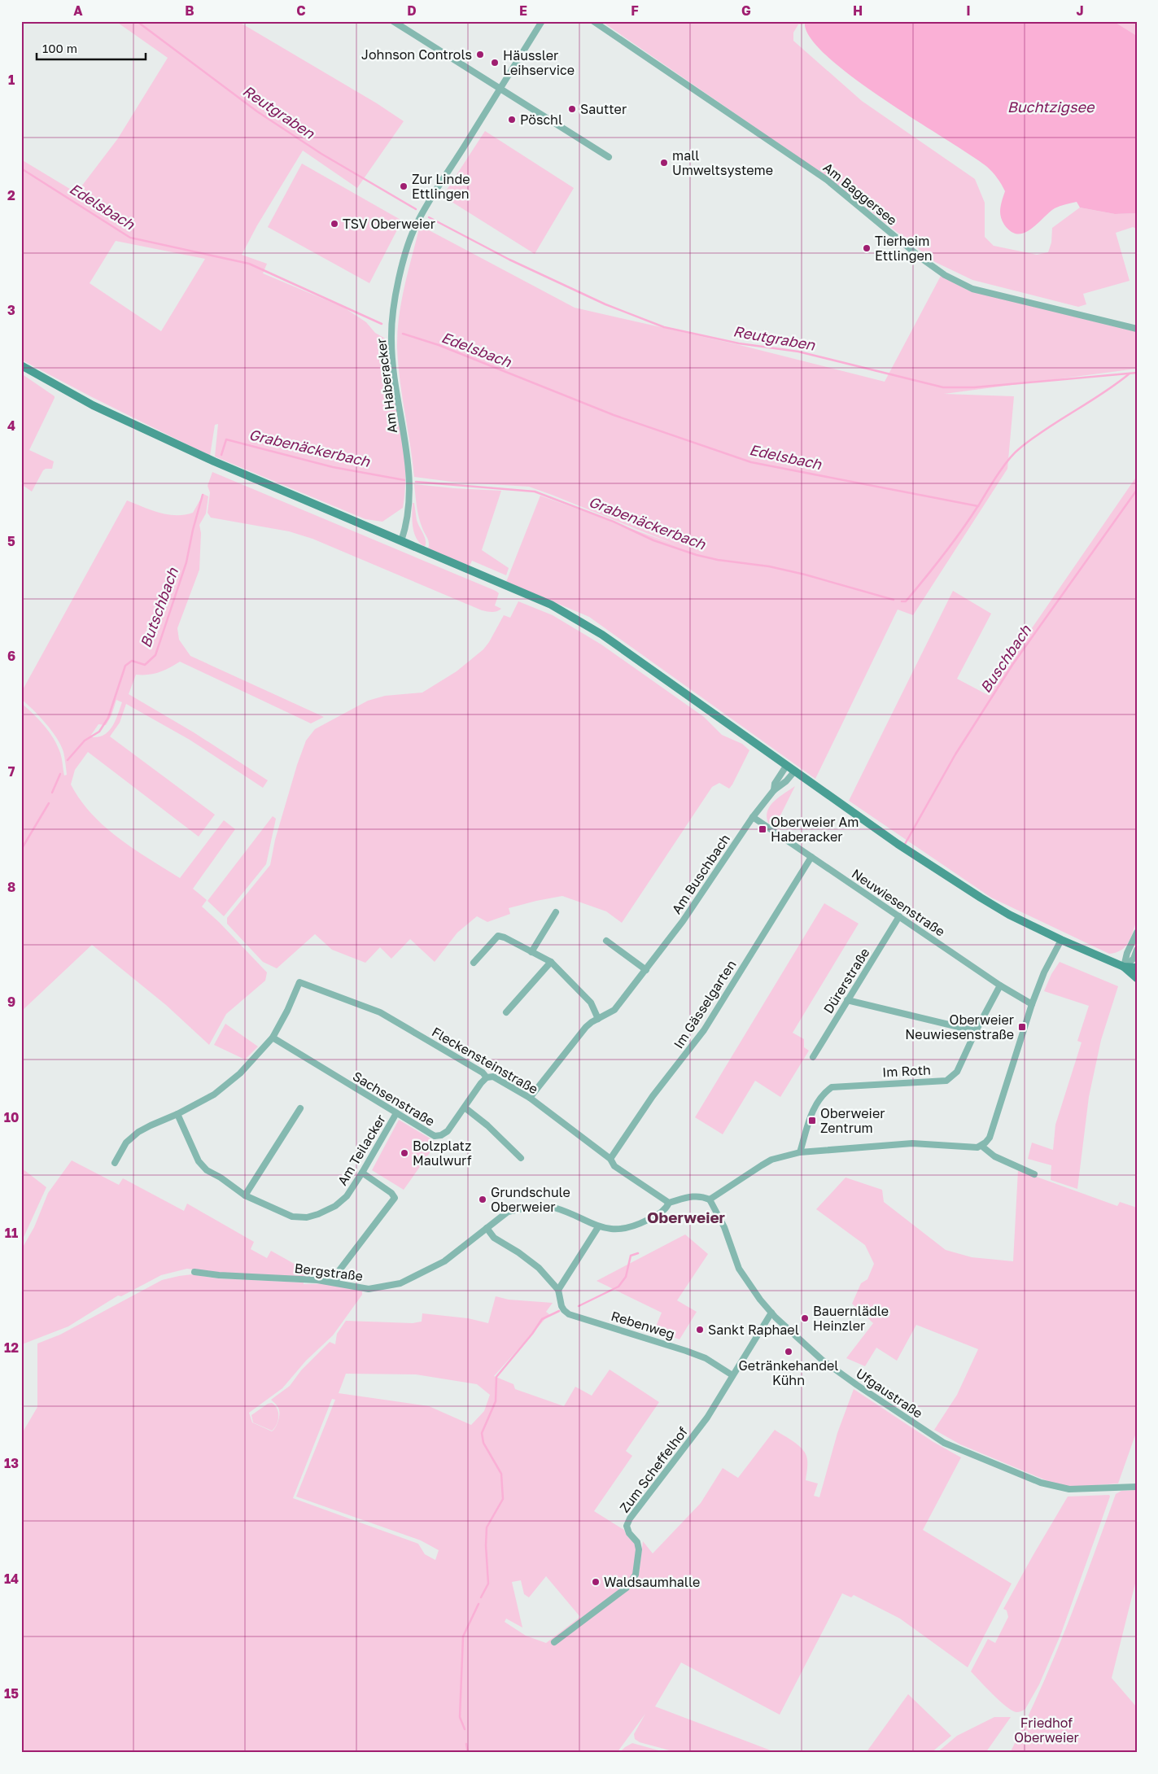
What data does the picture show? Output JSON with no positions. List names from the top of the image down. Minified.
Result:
{"streets":{"street":["Am Baggersee","Am Haberacker","Am Buschbach","Neuwiesenstraße","Dürerstraße","Im Gässelgarten","Fleckensteinstraße","Im Roth","Sachsenstraße","Am Teilacker","Bergstraße","Rebenweg","Ufgaustraße","Zum Scheffelhof"]},"crossings":[["Am Buschbach","Neuwiesenstraße"],["Am Buschbach","Fleckensteinstraße"],["Neuwiesenstraße","Dürerstraße"],["Neuwiesenstraße","Im Gässelgarten"],["Neuwiesenstraße","Im Roth"],["Im Gässelgarten","Fleckensteinstraße"],["Fleckensteinstraße","Sachsenstraße"],["Fleckensteinstraße","Bergstraße"],["Sachsenstraße","Am Teilacker"],["Bergstraße","Rebenweg"],["Rebenweg","Zum Scheffelhof"],["Ufgaustraße","Zum Scheffelhof"]],"districts":["Oberweier"],"water":["Buchtzigsee","Reutgraben","Edelsbach","Grabenäckerbach","Butschbach","Buschbach"],"parks":["Friedhof Oberweier"],"places":{"other":["Johnson Controls","Häussler Leihservice","Sautter","Pöschl","mall Umweltsysteme","Zur Linde Ettlingen","TSV Oberweier","Tierheim Ettlingen","Bolzplatz Maulwurf","Grundschule Oberweier","Bauernlädle Heinzler","Sankt Raphael","Getränkehandel Kühn","Waldsaumhalle"],"transit":["Oberweier Am Haberacker","Oberweier Neuwiesenstraße","Oberweier Zentrum"]},"scale_bar":"100 m","grid":{"columns":["A","B","C","D","E","F","G","H","I","J"],"rows":["1","2","3","4","5","6","7","8","9","10","11","12","13","14","15"]}}
